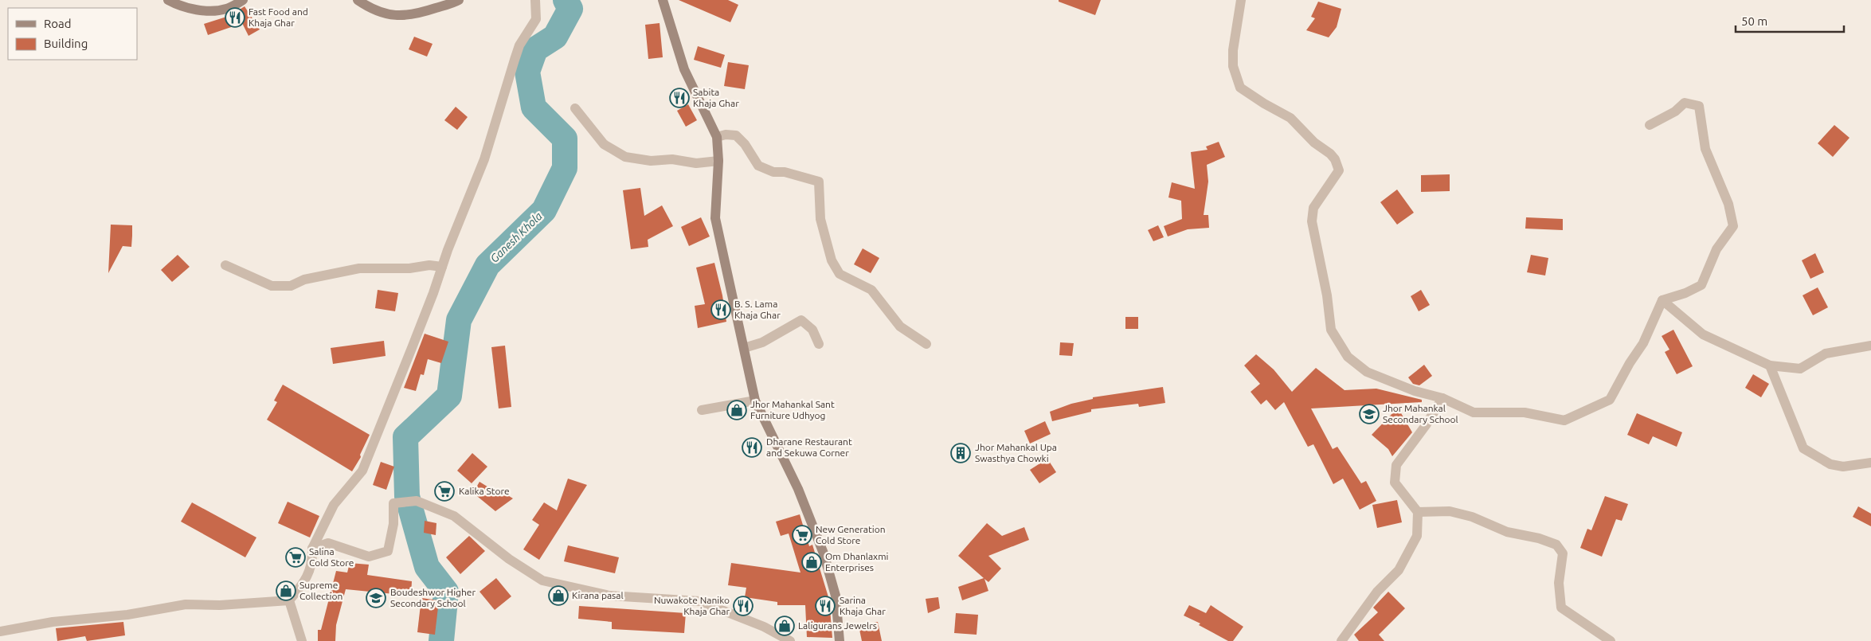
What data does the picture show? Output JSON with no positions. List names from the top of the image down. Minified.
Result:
{"water":["Ganesh Khola"],"places":{"restaurant":["Fast Food and Khaja Ghar","Sabita Khaja Ghar","B. S. Lama Khaja Ghar","Dharane Restaurant and Sekuwa Corner","Nuwakote Naniko Khaja Ghar","Sarina Khaja Ghar"],"shop":["Jhor Mahankal Sant Furniture Udhyog","Om Dhanlaxmi Enterprises","Supreme Collection","Kirana pasal","Laligurans Jewelrs"],"school or university":["Jhor Mahankal Secondary School","Boudeshwor Higher Secondary School"],"building":["Jhor Mahankal Upa Swasthya Chowki"],"supermarket":["Kalika Store","New Generation Cold Store","Salina Cold Store"]},"legend":["Road","Building"],"scale_bar":"50 m"}
